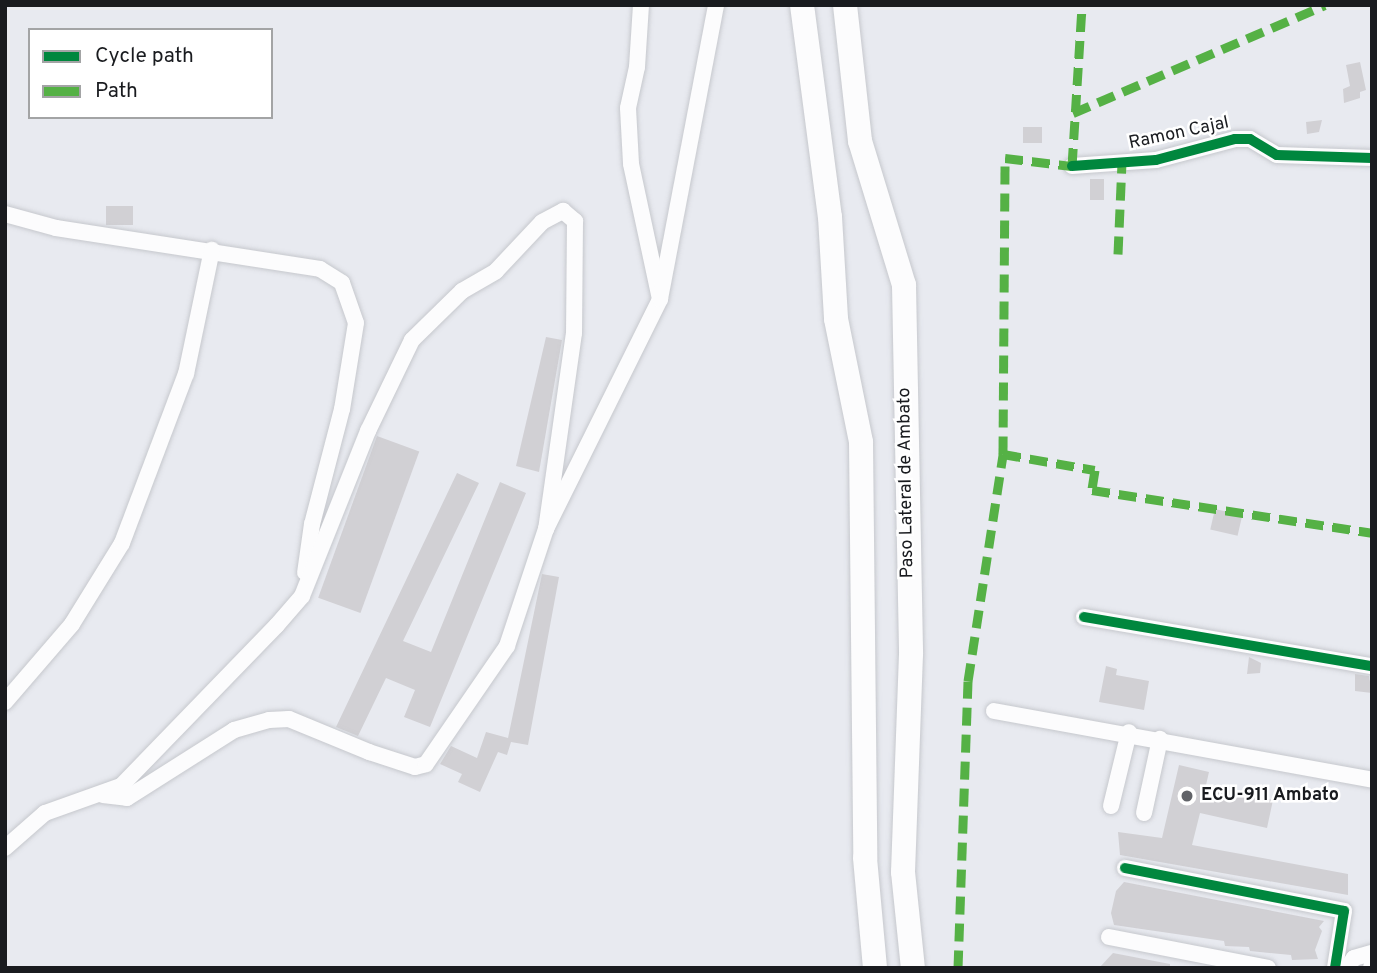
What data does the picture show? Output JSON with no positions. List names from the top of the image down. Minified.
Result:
{"streets":{"highway":["Paso Lateral de Ambato"],"street":["Ramon Cajal"]},"places":["ECU-911 Ambato"],"legend":["Cycle path","Path"]}
